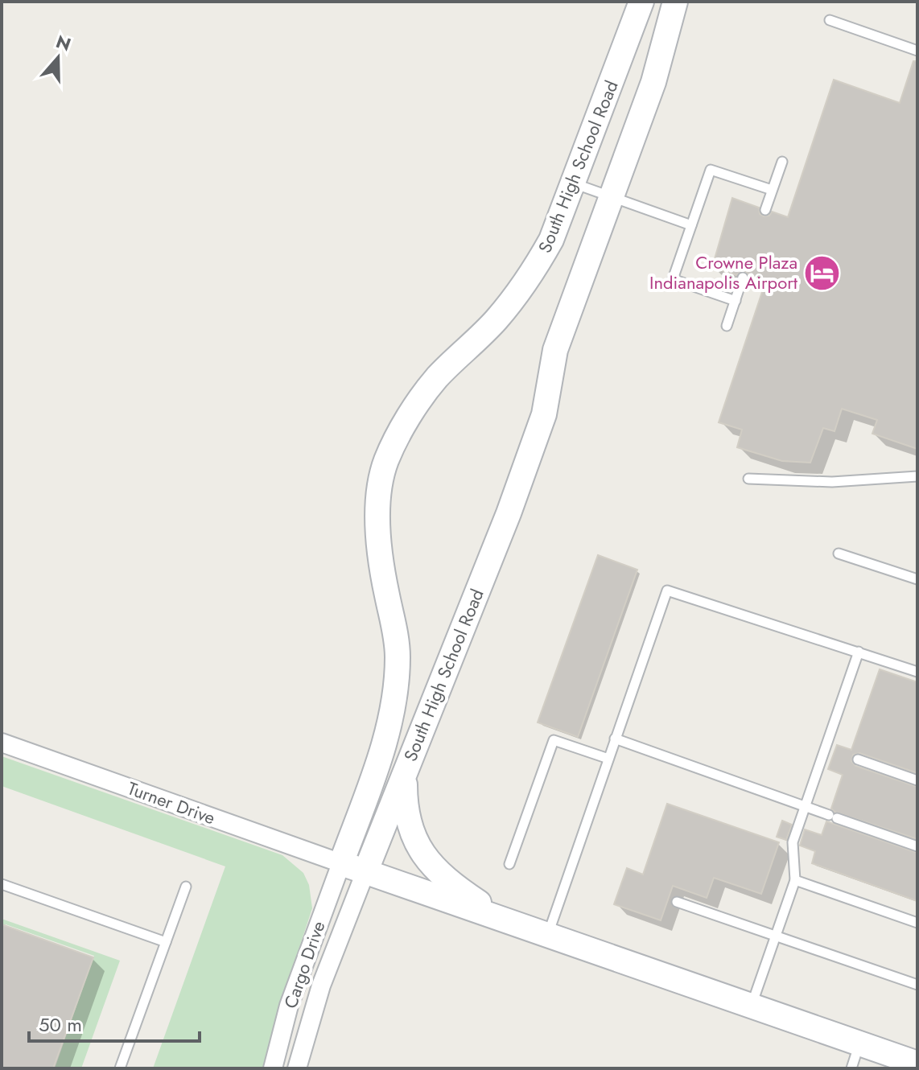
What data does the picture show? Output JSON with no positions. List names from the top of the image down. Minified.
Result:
{"streets":{"street":["South High School Road","Turner Drive","Cargo Drive"]},"crossings":[["South High School Road","Turner Drive"],["South High School Road","Cargo Drive"],["Turner Drive","Cargo Drive"]],"places":{"hotel":["Crowne Plaza Indianapolis Airport"]},"scale_bar":"50 m","north":"top"}
